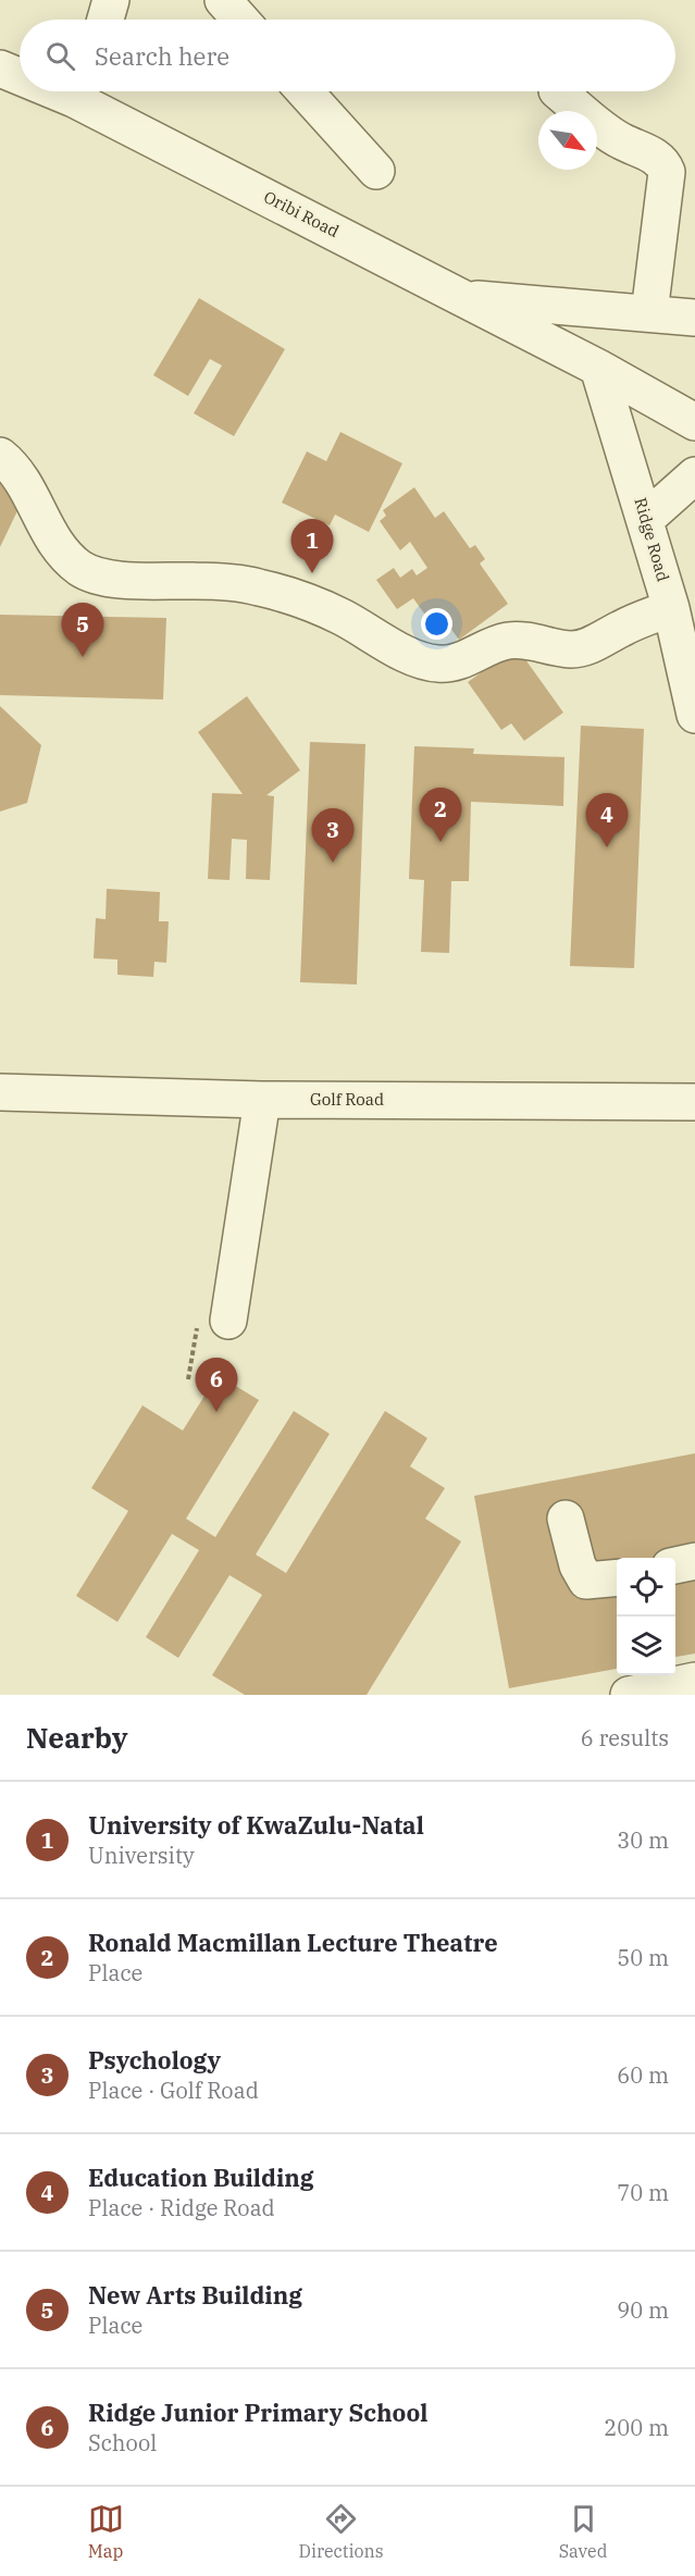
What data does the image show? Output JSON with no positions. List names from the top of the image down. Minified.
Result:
{"streets":{"street":["Oribi Road","Ridge Road","Golf Road"]},"crossings":[["Oribi Road","Ridge Road"]],"north":"bottom right","page":{"search":"Search here","pins":["1","5","2","4","3","6"],"heading":["Nearby","6 results"],"list":[{"mark":"1","name":"University of KwaZulu-Natal","note":"University","value":"30 m"},{"mark":"2","name":"Ronald Macmillan Lecture Theatre","note":"Place","value":"50 m"},{"mark":"3","name":"Psychology","note":"Place · Golf Road","value":"60 m"},{"mark":"4","name":"Education Building","note":"Place · Ridge Road","value":"70 m"},{"mark":"5","name":"New Arts Building","note":"Place","value":"90 m"},{"mark":"6","name":"Ridge Junior Primary School","note":"School","value":"200 m"}],"nav":["Map","Directions","Saved"]}}
